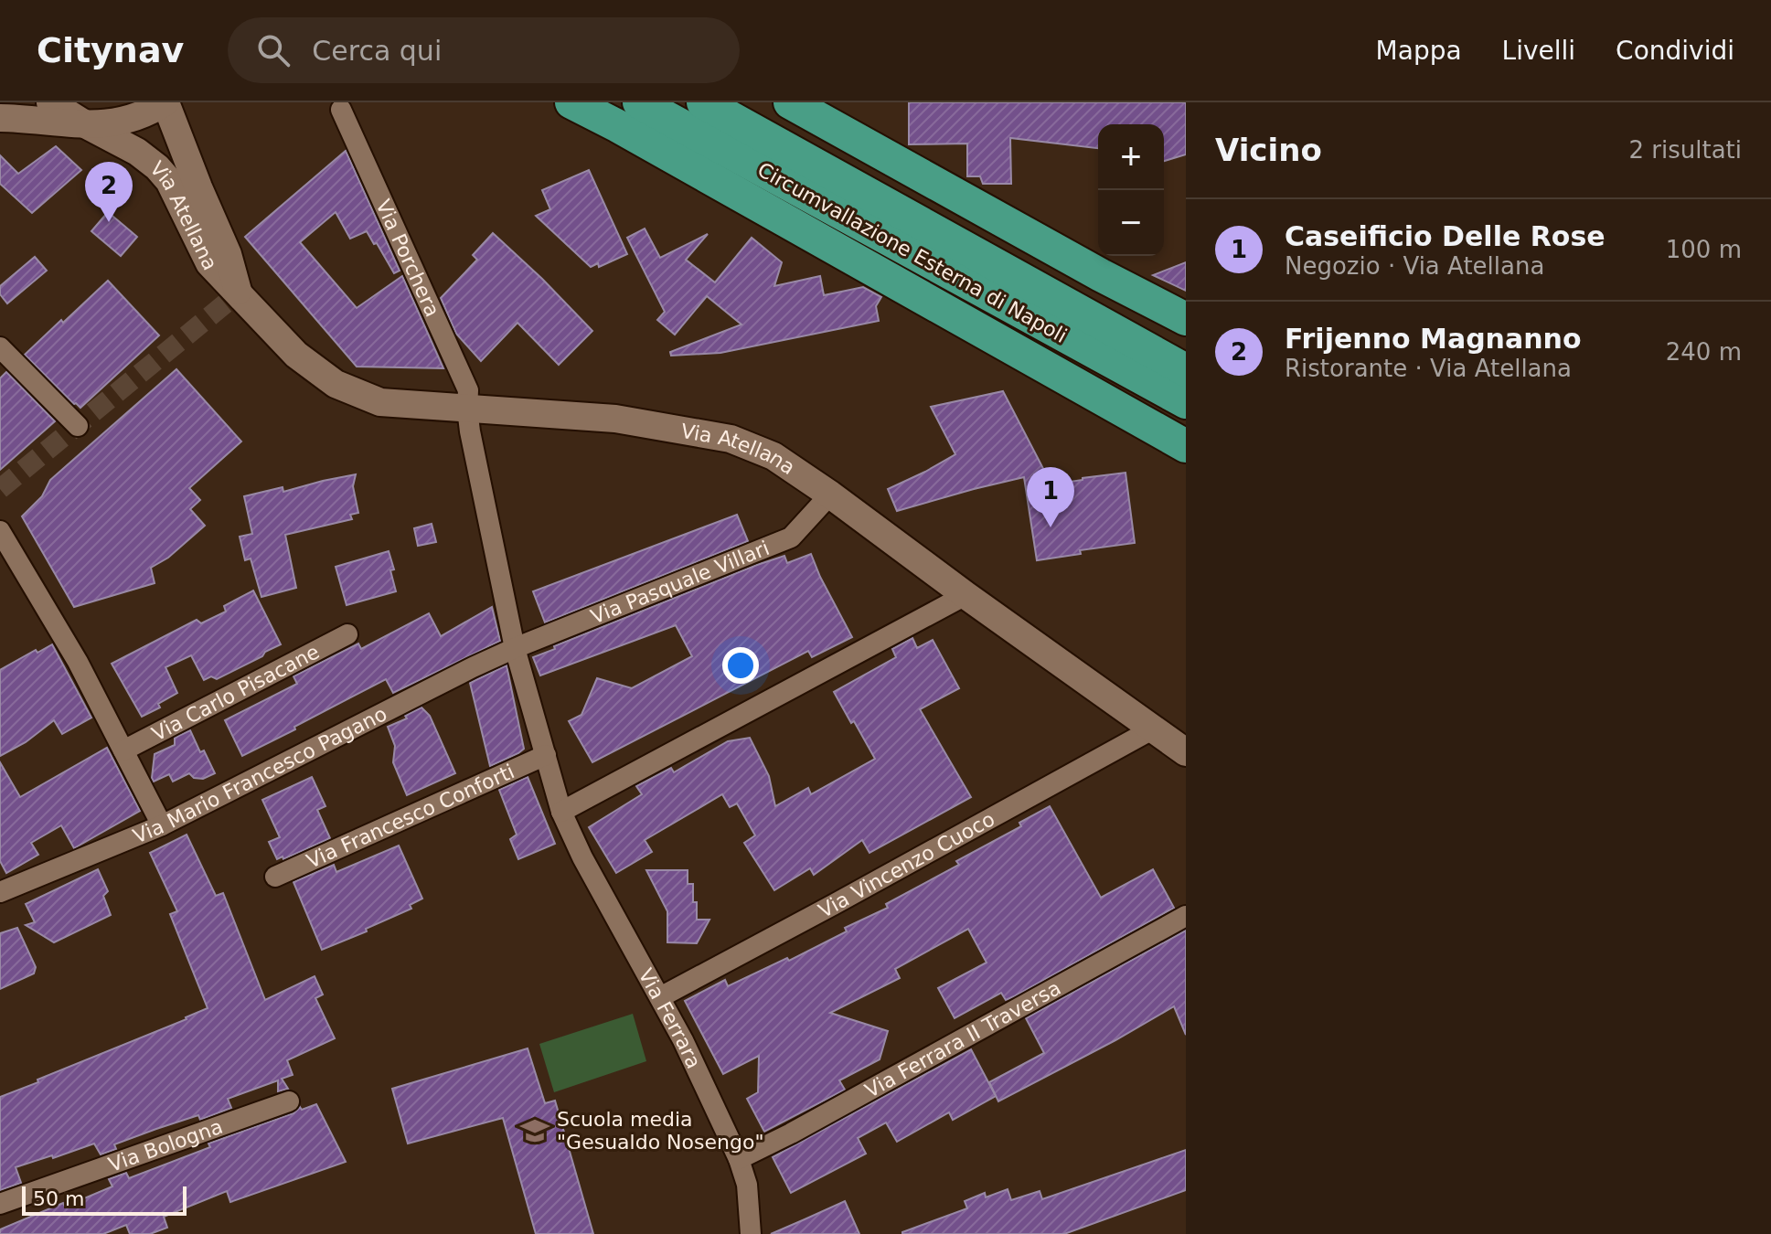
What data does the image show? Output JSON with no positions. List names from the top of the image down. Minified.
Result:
{"streets":{"highway":["Circumvallazione Esterna di Napoli"],"main road":["Via Atellana"],"street":["Via Porchera","Via Pasquale Villari","Via Carlo Pisacane","Via Mario Francesco Pagano","Via Francesco Conforti","Via Vincenzo Cuoco","Via Ferrara","Via Ferrara II Traversa","Via Bologna"]},"crossings":[["Via Atellana","Via Porchera"],["Via Atellana","Via Pasquale Villari"],["Via Atellana","Via Vincenzo Cuoco"],["Via Atellana","Via Ferrara"],["Via Porchera","Via Ferrara"],["Via Pasquale Villari","Via Mario Francesco Pagano"],["Via Pasquale Villari","Via Ferrara"],["Via Mario Francesco Pagano","Via Ferrara"],["Via Francesco Conforti","Via Ferrara"],["Via Vincenzo Cuoco","Via Ferrara"],["Via Ferrara","Via Ferrara II Traversa"]],"places":{"school or university":["Scuola media \"Gesualdo Nosengo\""]},"scale_bar":"50 m","page":{"header":"Citynav","search":"Cerca qui","nav":["Mappa","Livelli","Condividi"],"heading":["Vicino","2 risultati"],"map_buttons":["+","−"],"pins":["2","1"],"list":[{"mark":"1","name":"Caseificio Delle Rose","note":"Negozio · Via Atellana","value":"100 m"},{"mark":"2","name":"Frijenno Magnanno","note":"Ristorante · Via Atellana","value":"240 m"}],"scale":"50 m"}}
